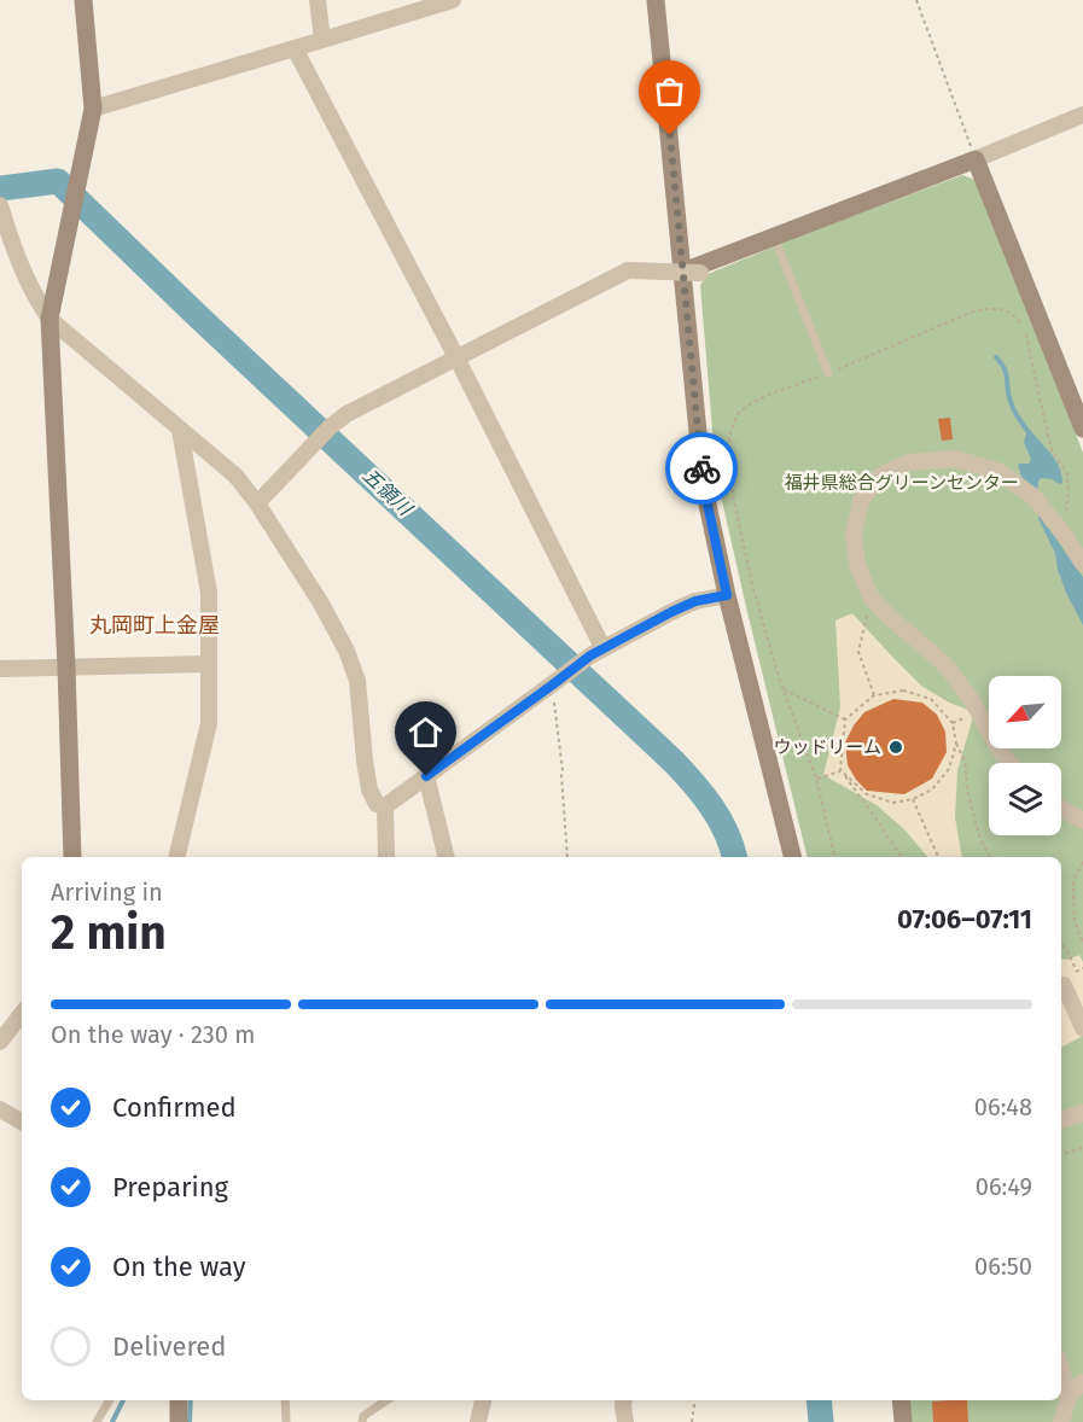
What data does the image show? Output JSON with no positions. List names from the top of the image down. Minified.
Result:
{"districts":["丸岡町上金屋"],"water":["五領川"],"parks":["福井県総合グリーンセンター"],"places":["ウッドリーム"],"north":"bottom left","page":{"heading":["2 min","Arriving in","07:06–07:11"],"bar":"On the way · 230 m","list":[["Confirmed","06:48"],["Preparing","06:49"],["On the way","06:50"],"Delivered"]}}
